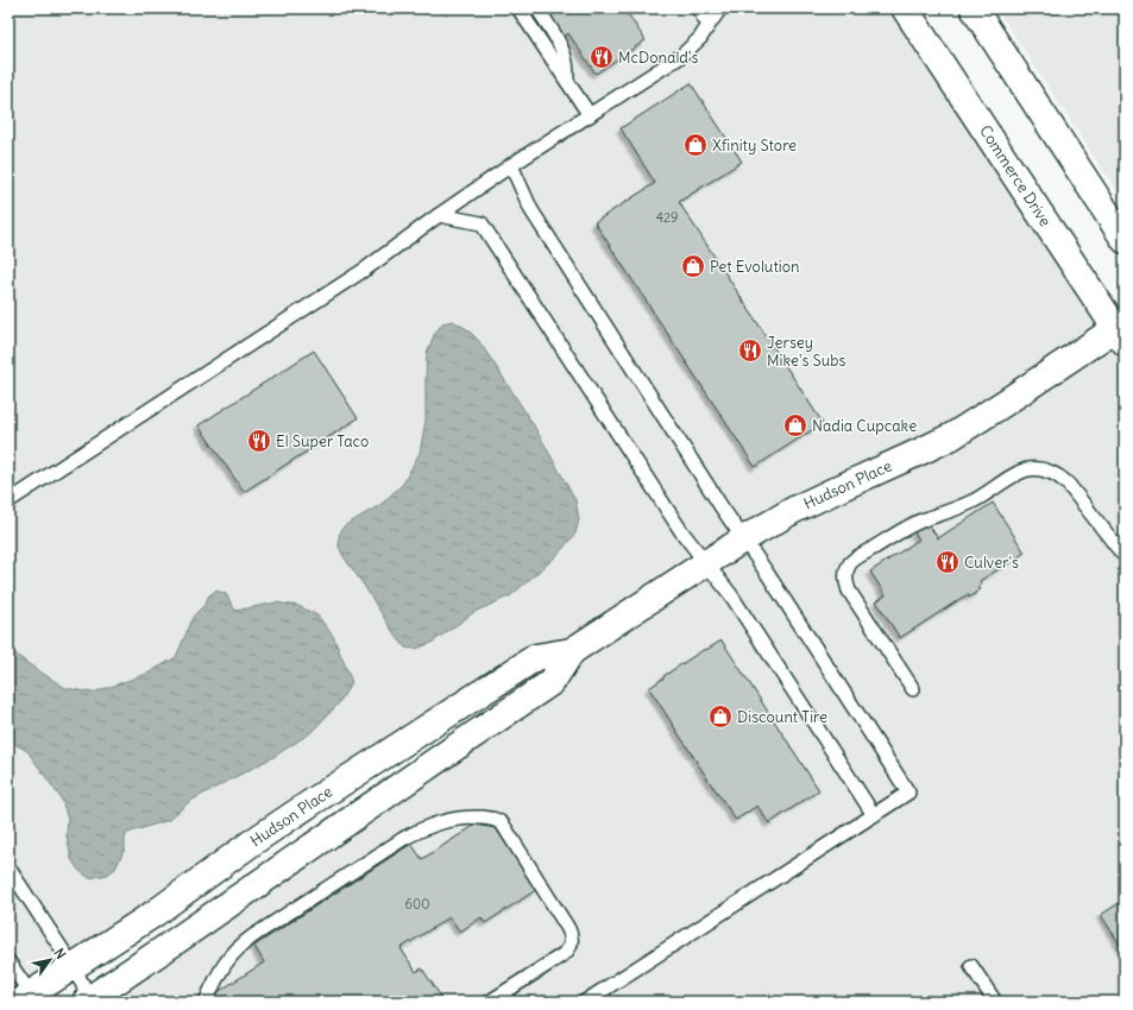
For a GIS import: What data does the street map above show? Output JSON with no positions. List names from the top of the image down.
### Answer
{
  "streets": {
    "street": ["Commerce Drive", "Hudson Place"]
  },
  "crossings": [
    ["Commerce Drive", "Hudson Place"]
  ],
  "places": {
    "restaurant": [
      "McDonald's",
      "Jersey Mike's Subs",
      "El Super Taco",
      "Culver's"
    ],
    "shop": [
      "Xfinity Store",
      "Pet Evolution",
      "Nadia Cupcake",
      "Discount Tire"
    ]
  },
  "house_numbers": ["429", "600"],
  "north": "top right"
}
